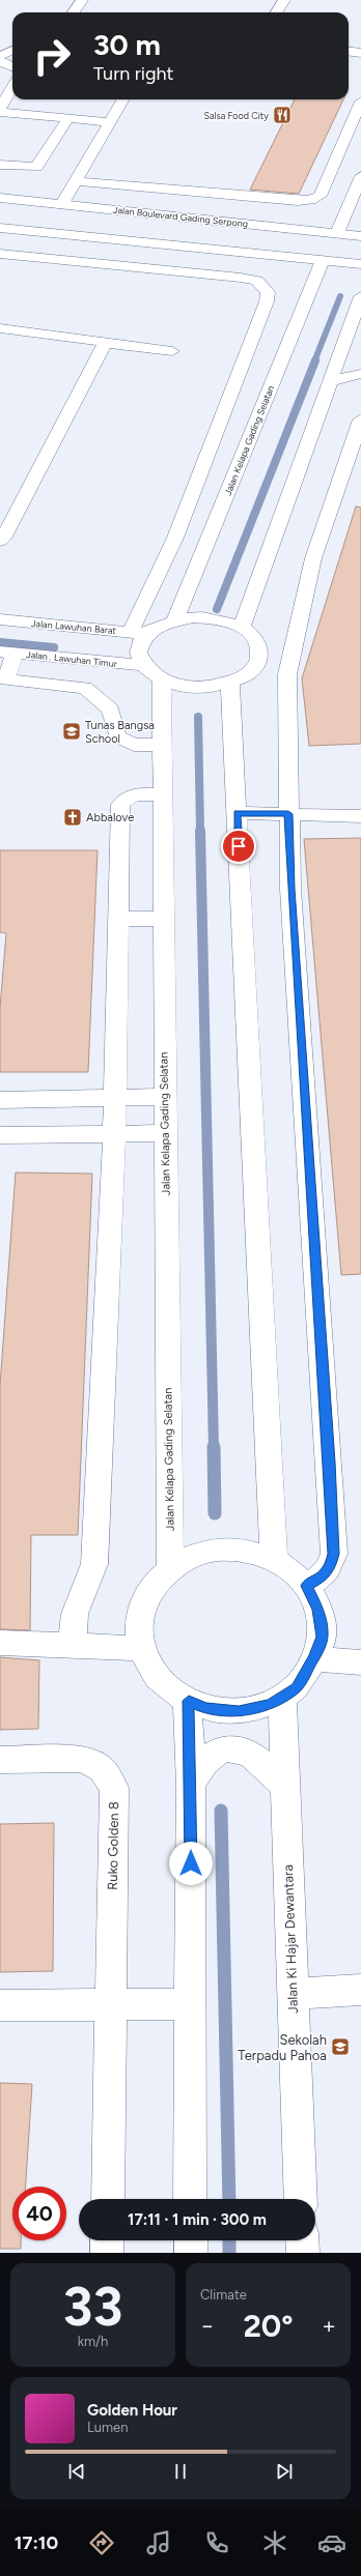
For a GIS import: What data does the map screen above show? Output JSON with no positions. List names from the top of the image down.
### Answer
{
  "streets": {
    "street": [
      "Jalan Boulevard Gading Serpong",
      "Jalan Kelapa Gading Selatan",
      "Jalan Lawuhan Barat",
      "Jalan . Lawuhan Timur",
      "Ruko Golden 8",
      "Jalan Ki Hajar Dewantara"
    ]
  },
  "places": {
    "restaurant": ["Salsa Food City"],
    "school or university": ["Tunas Bangsa School", "Sekolah Terpadu Pahoa"],
    "church": ["Abbalove"]
  },
  "page": {
    "turn": ["30 m", "Turn right"],
    "limit": "40",
    "trip": "17:11 · 1 min · 300 m",
    "tile": [
      ["33", "km/h"],
      "Climate"
    ],
    "heat": ["−", "20°", "+"],
    "song": ["Golden Hour", "Lumen"],
    "tabs": "17:10"
  }
}
